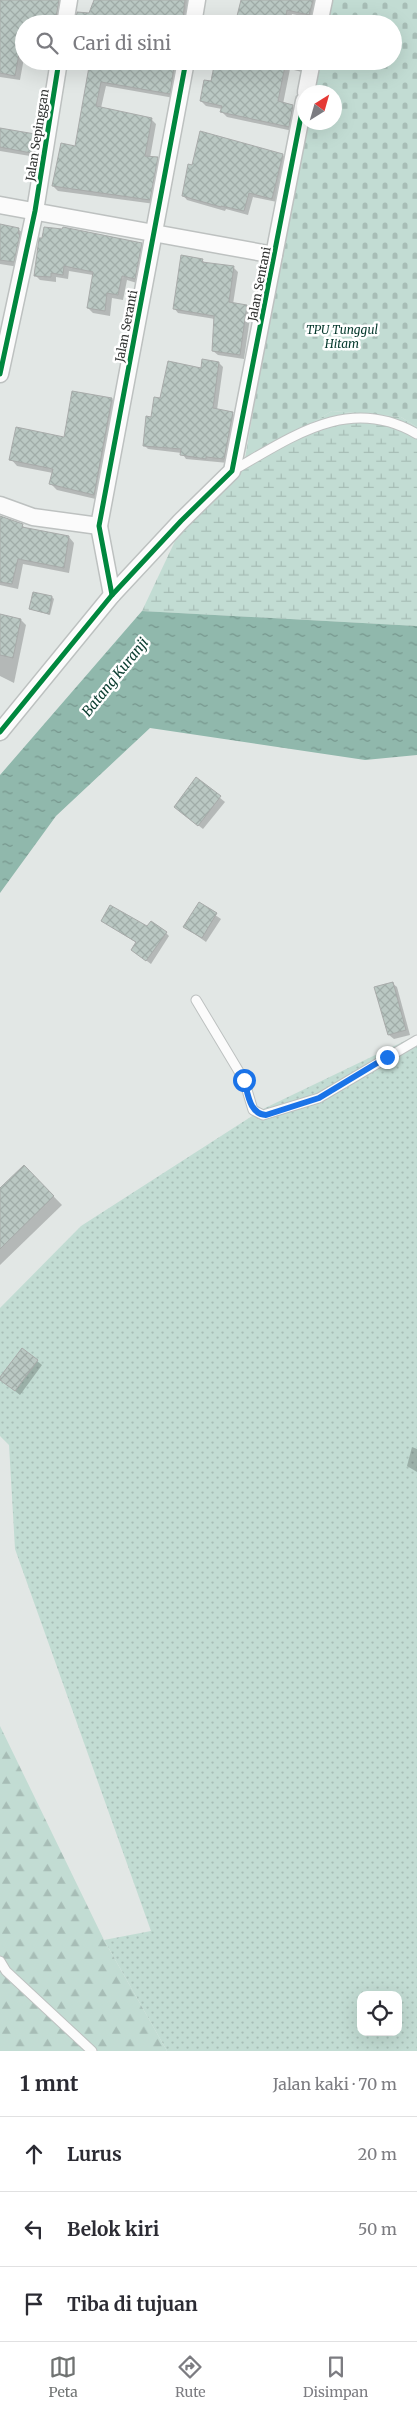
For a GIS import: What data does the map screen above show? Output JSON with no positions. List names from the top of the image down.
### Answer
{
  "streets": {
    "street": ["Jalan Sepinggan", "Jalan Sentani", "Jalan Seranti"]
  },
  "water": ["Batang Kuranji"],
  "parks": ["TPU Tunggul Hitam"],
  "north": "top right",
  "page": {
    "search": "Cari di sini",
    "heading": ["1 mnt", "Jalan kaki · 70 m"],
    "list": [
      ["Lurus", "20 m"],
      ["Belok kiri", "50 m"],
      "Tiba di tujuan"
    ],
    "nav": ["Peta", "Rute", "Disimpan"]
  }
}
